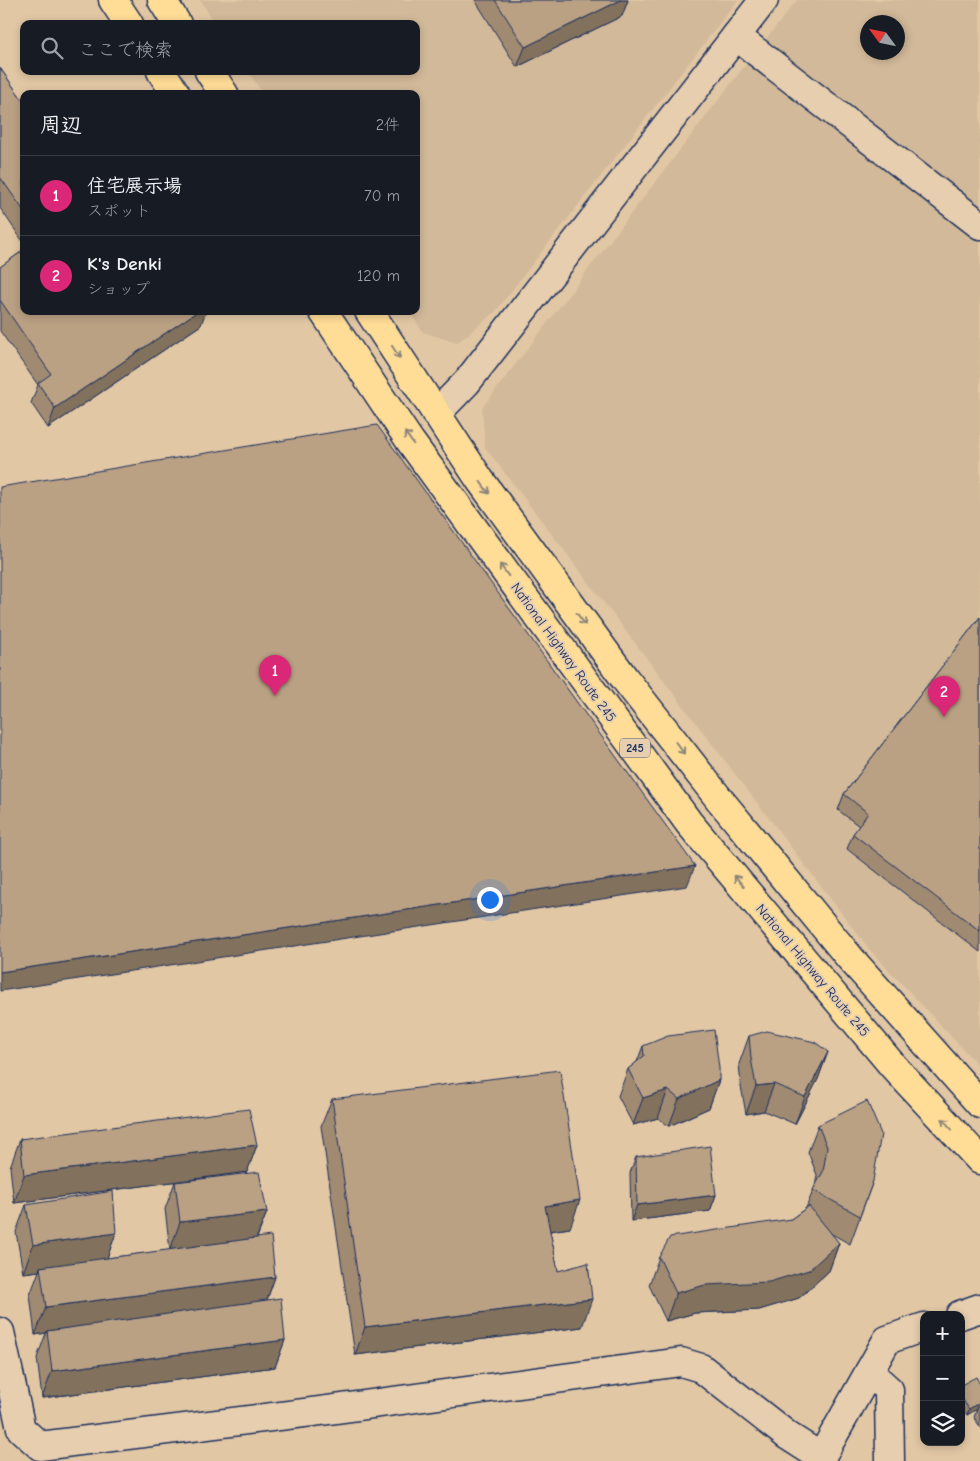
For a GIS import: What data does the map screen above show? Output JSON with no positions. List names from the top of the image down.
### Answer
{
  "streets": {
    "highway": ["National Highway Route 245", "245"]
  },
  "north": "top left",
  "page": {
    "search": "ここで検索",
    "heading": ["周辺", "2件"],
    "list": [
      {
        "mark": "1",
        "name": "住宅展示場",
        "note": "スポット",
        "value": "70 m"
      },
      {
        "mark": "2",
        "name": "K's Denki",
        "note": "ショップ",
        "value": "120 m"
      }
    ],
    "pins": ["1", "2"],
    "map_buttons": ["+", "−"]
  }
}
